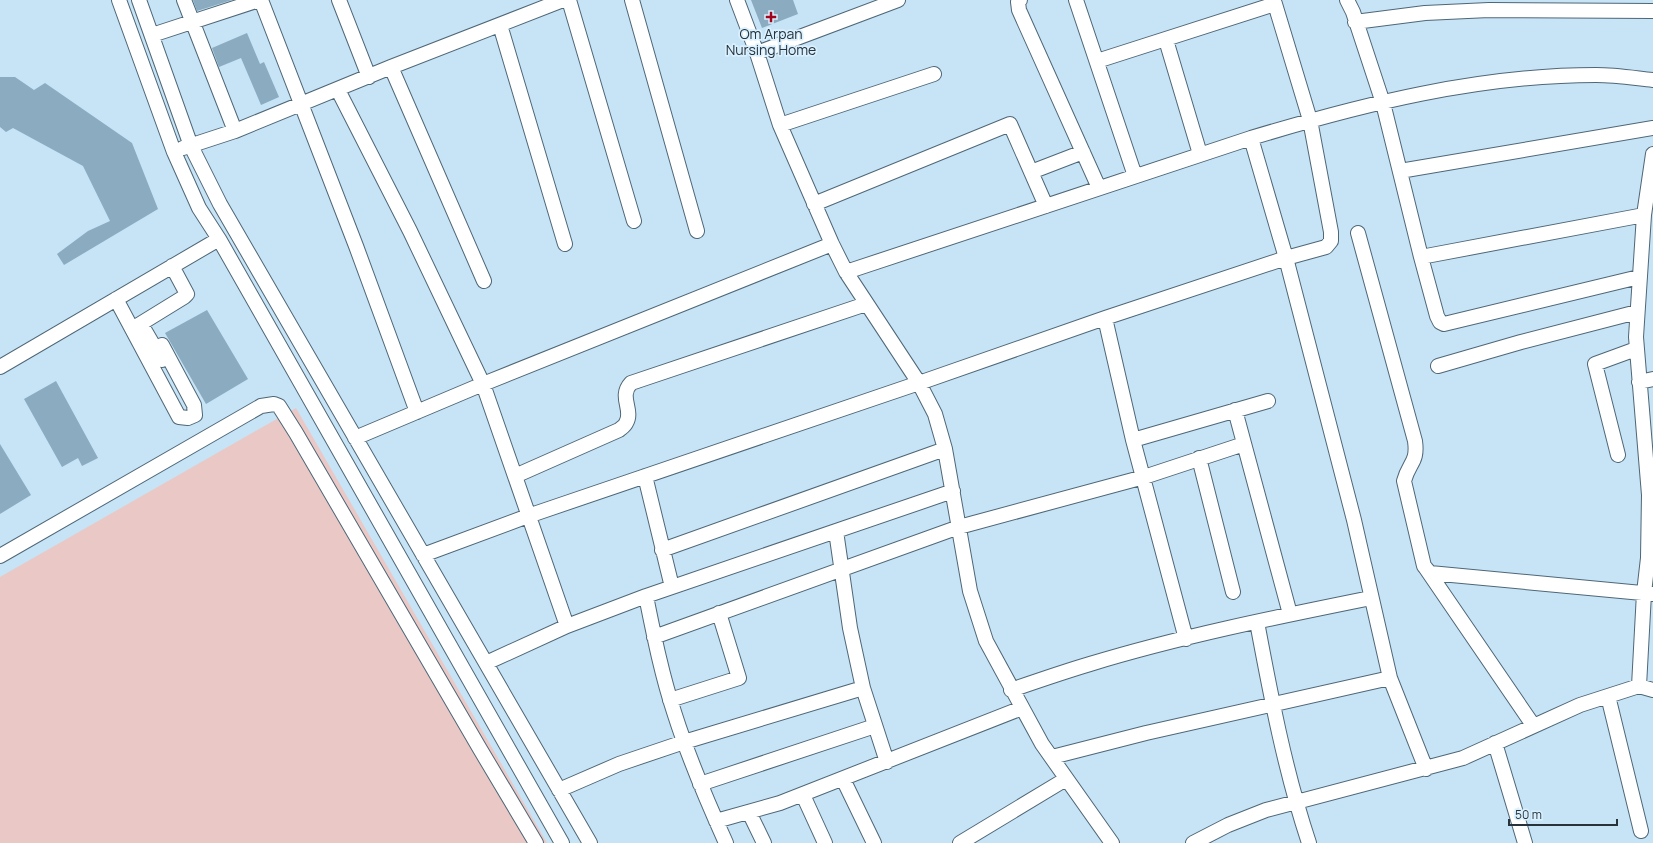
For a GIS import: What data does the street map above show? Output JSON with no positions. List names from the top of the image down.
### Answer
{
  "places": {
    "health": ["Om Arpan Nursing Home"]
  },
  "scale_bar": "50 m"
}
